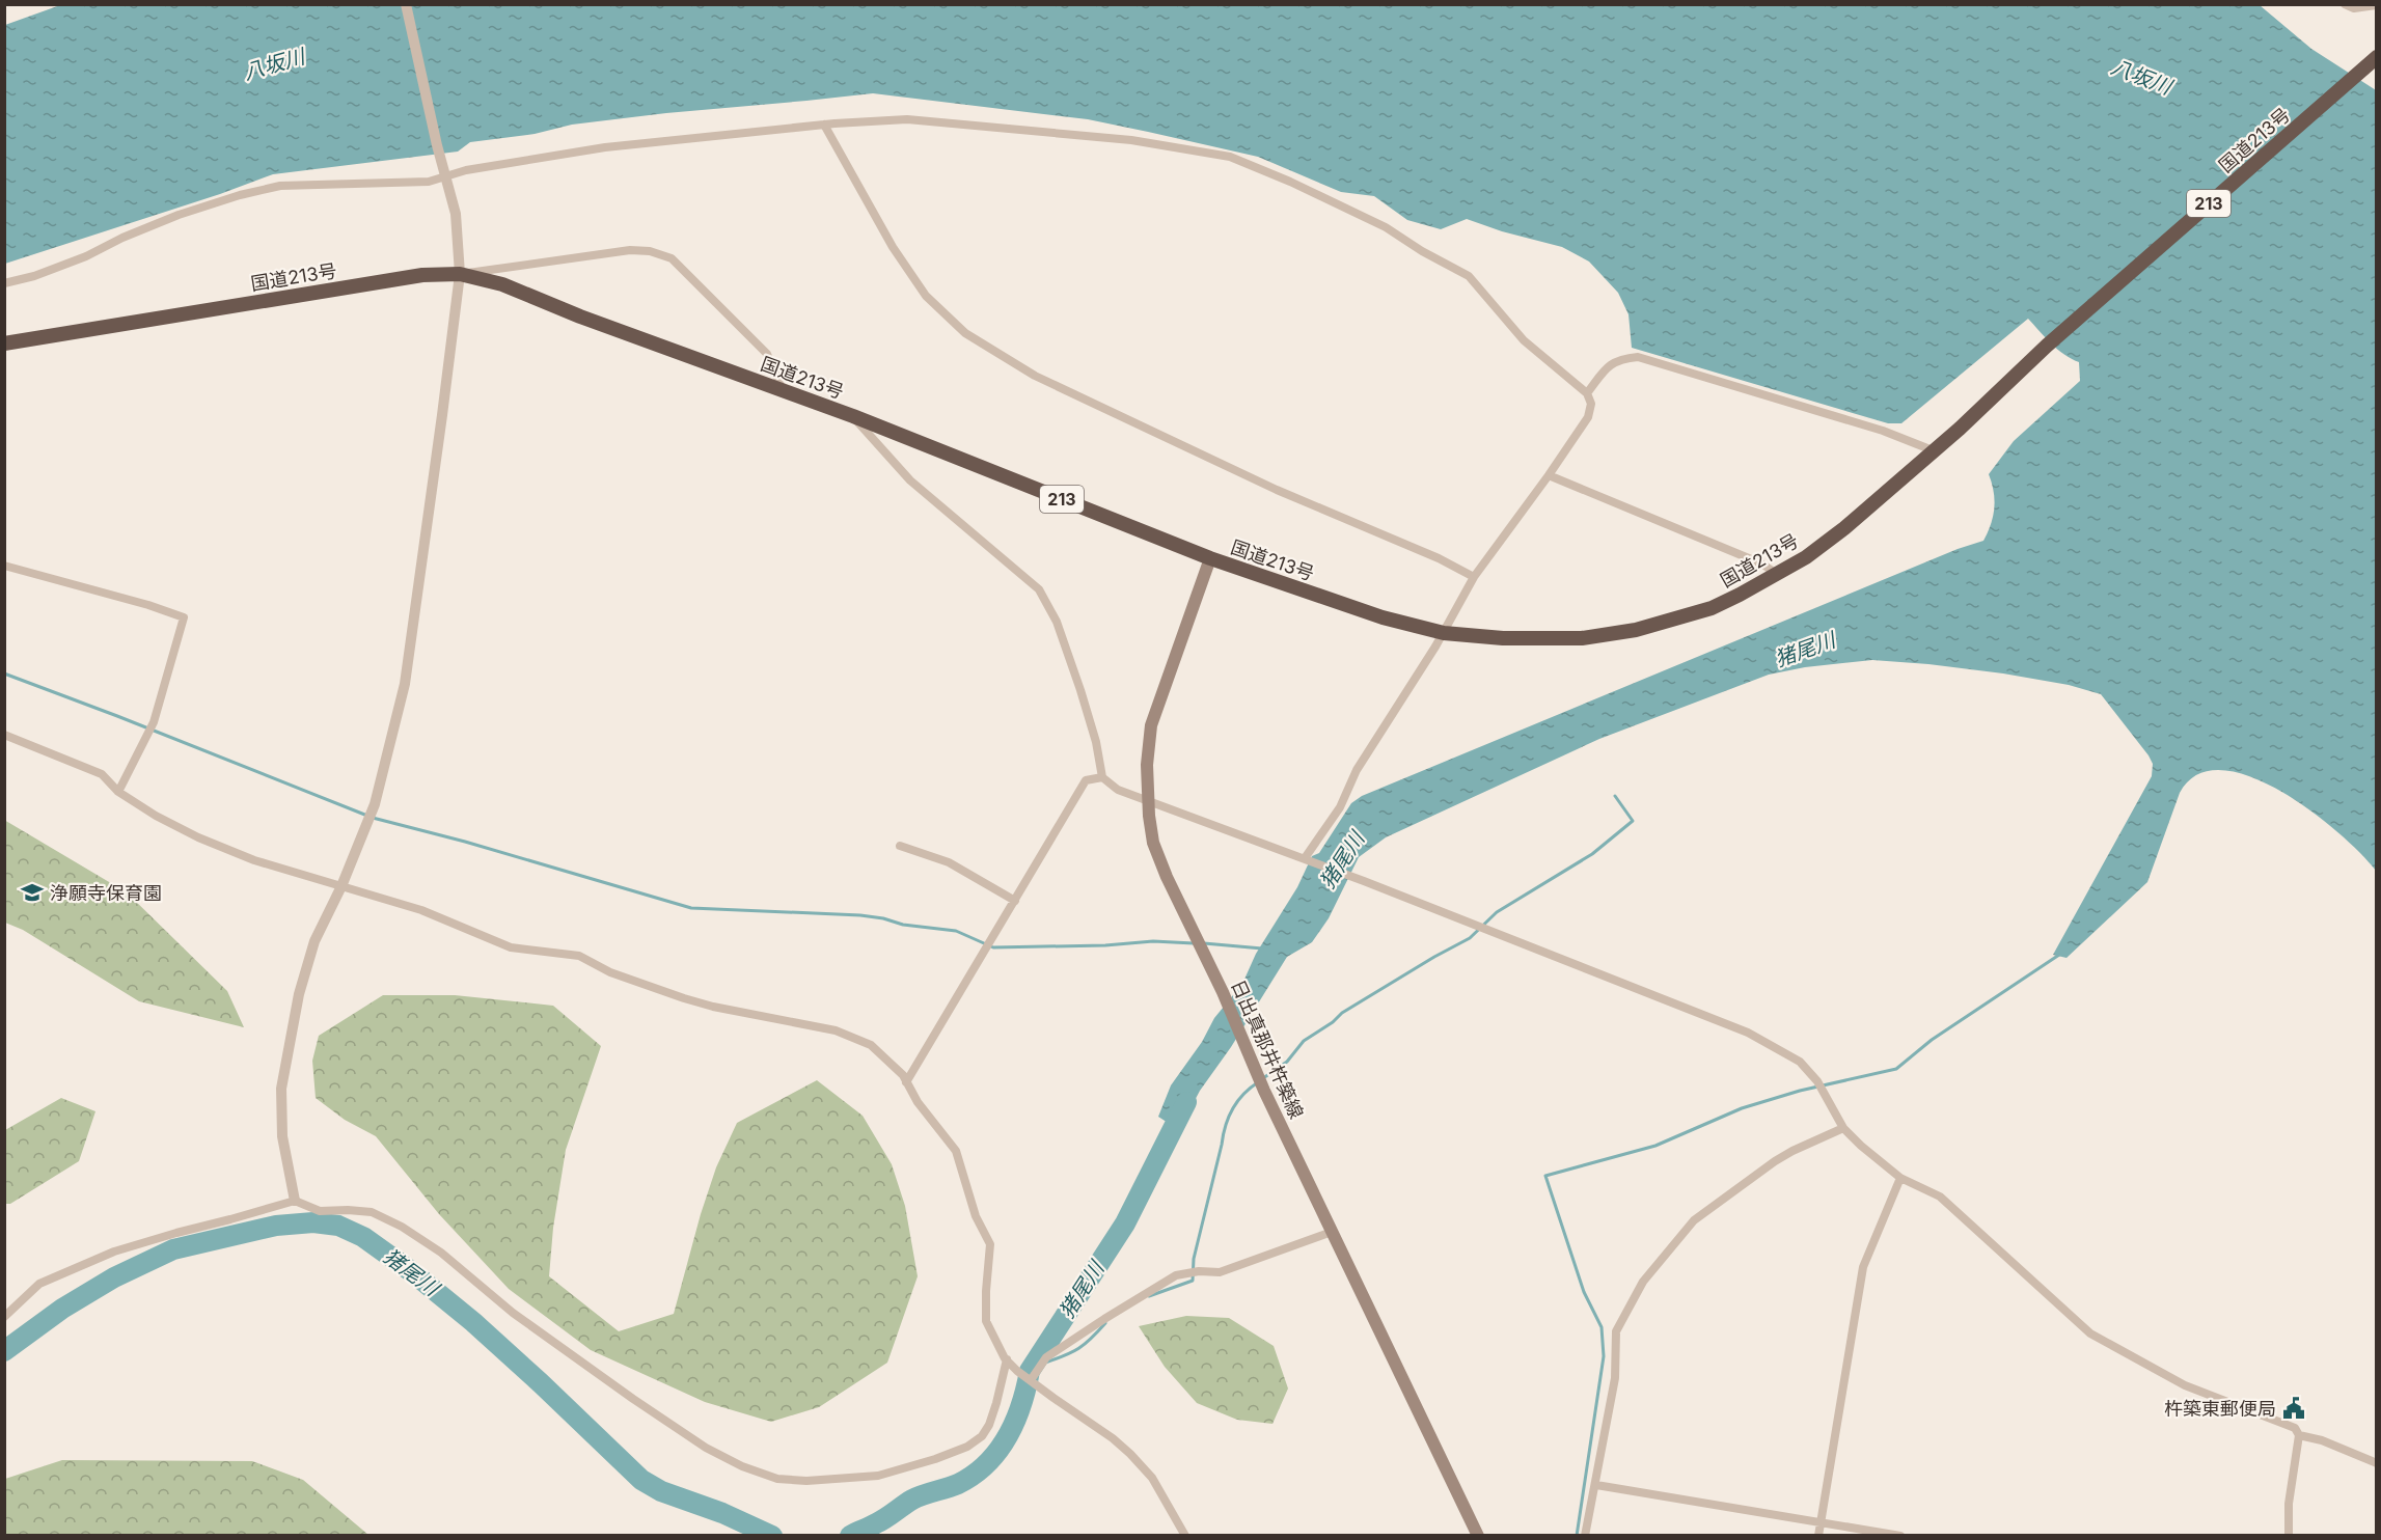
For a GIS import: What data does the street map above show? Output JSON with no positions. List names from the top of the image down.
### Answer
{
  "streets": {
    "highway": ["国道213号", "213"],
    "main road": ["日出真那井杵築線"]
  },
  "crossings": [
    ["国道213号", "日出真那井杵築線"]
  ],
  "water": ["八坂川", "猪尾川"],
  "places": {
    "school or university": ["浄願寺保育園"],
    "public building": ["杵築東郵便局"]
  }
}
